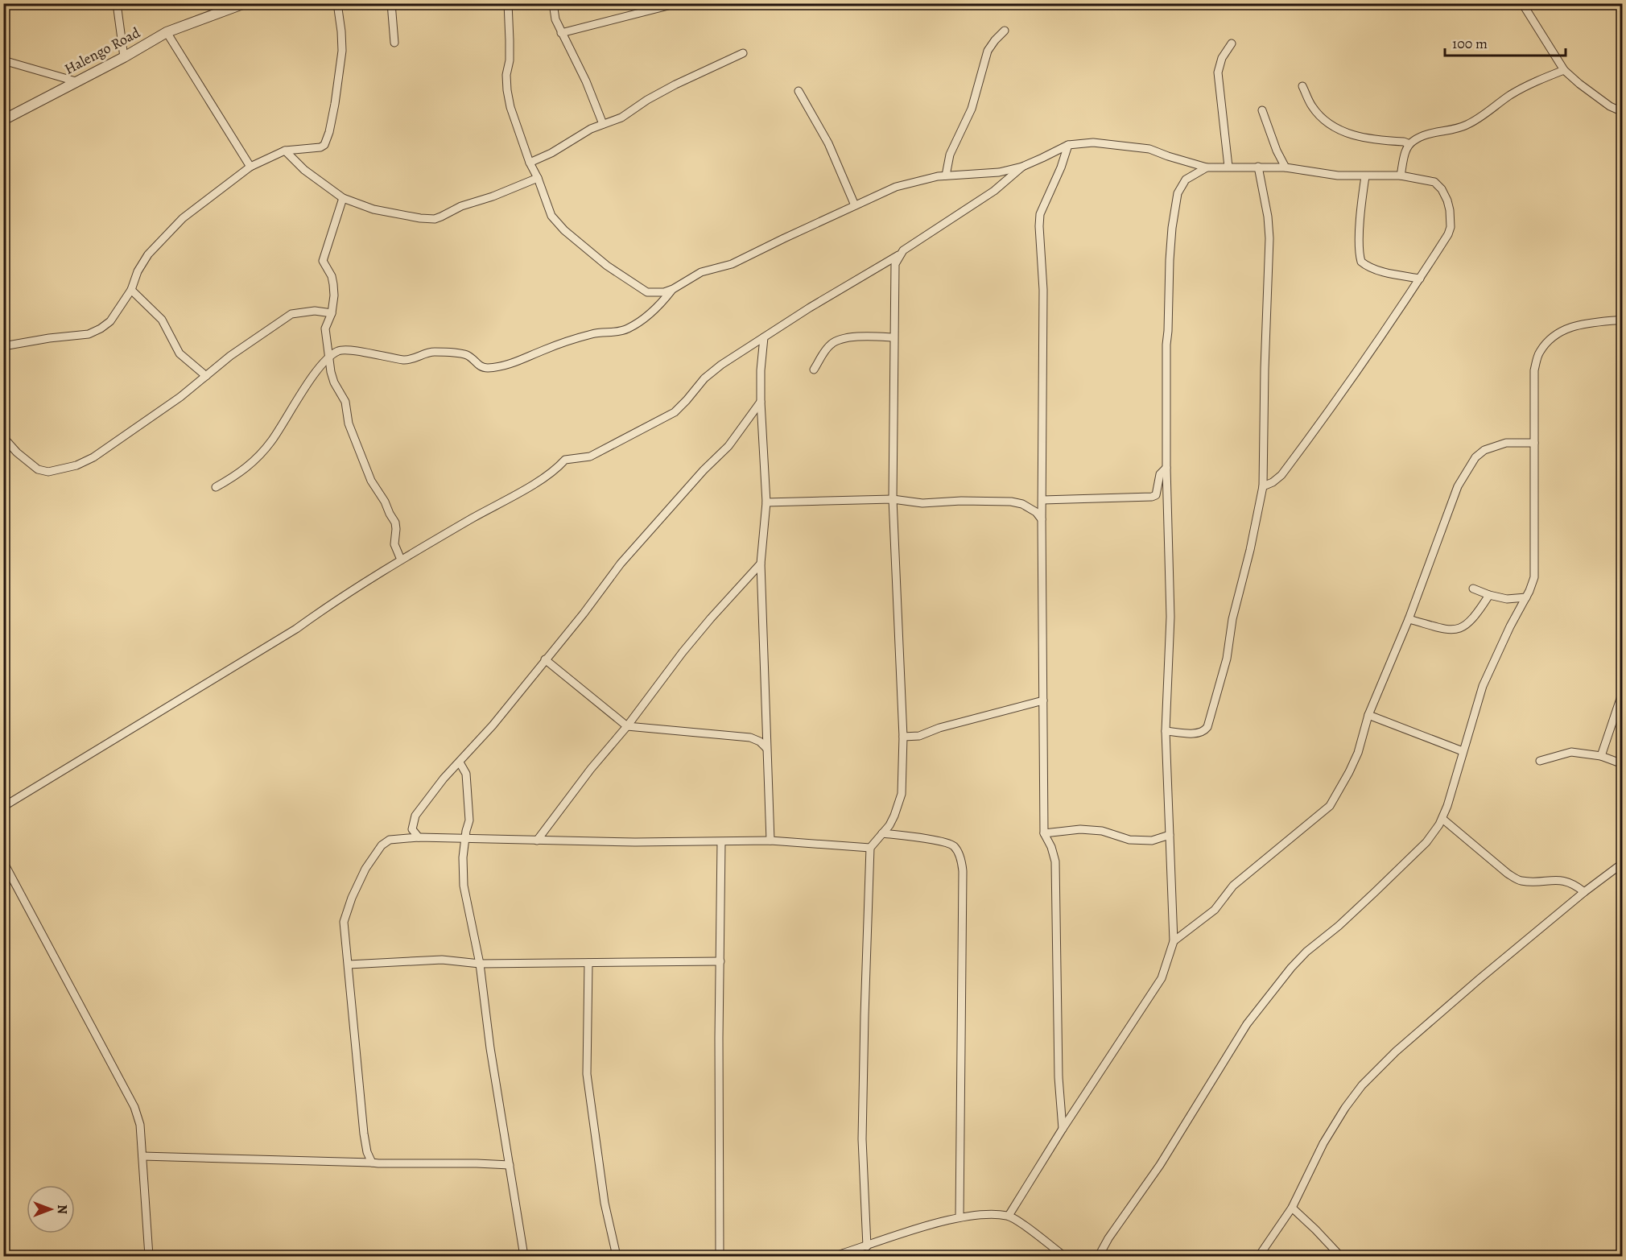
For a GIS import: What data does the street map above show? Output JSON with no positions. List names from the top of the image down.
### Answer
{
  "streets": {
    "street": ["Halengo Road"]
  },
  "scale_bar": "100 m",
  "north": "right"
}
